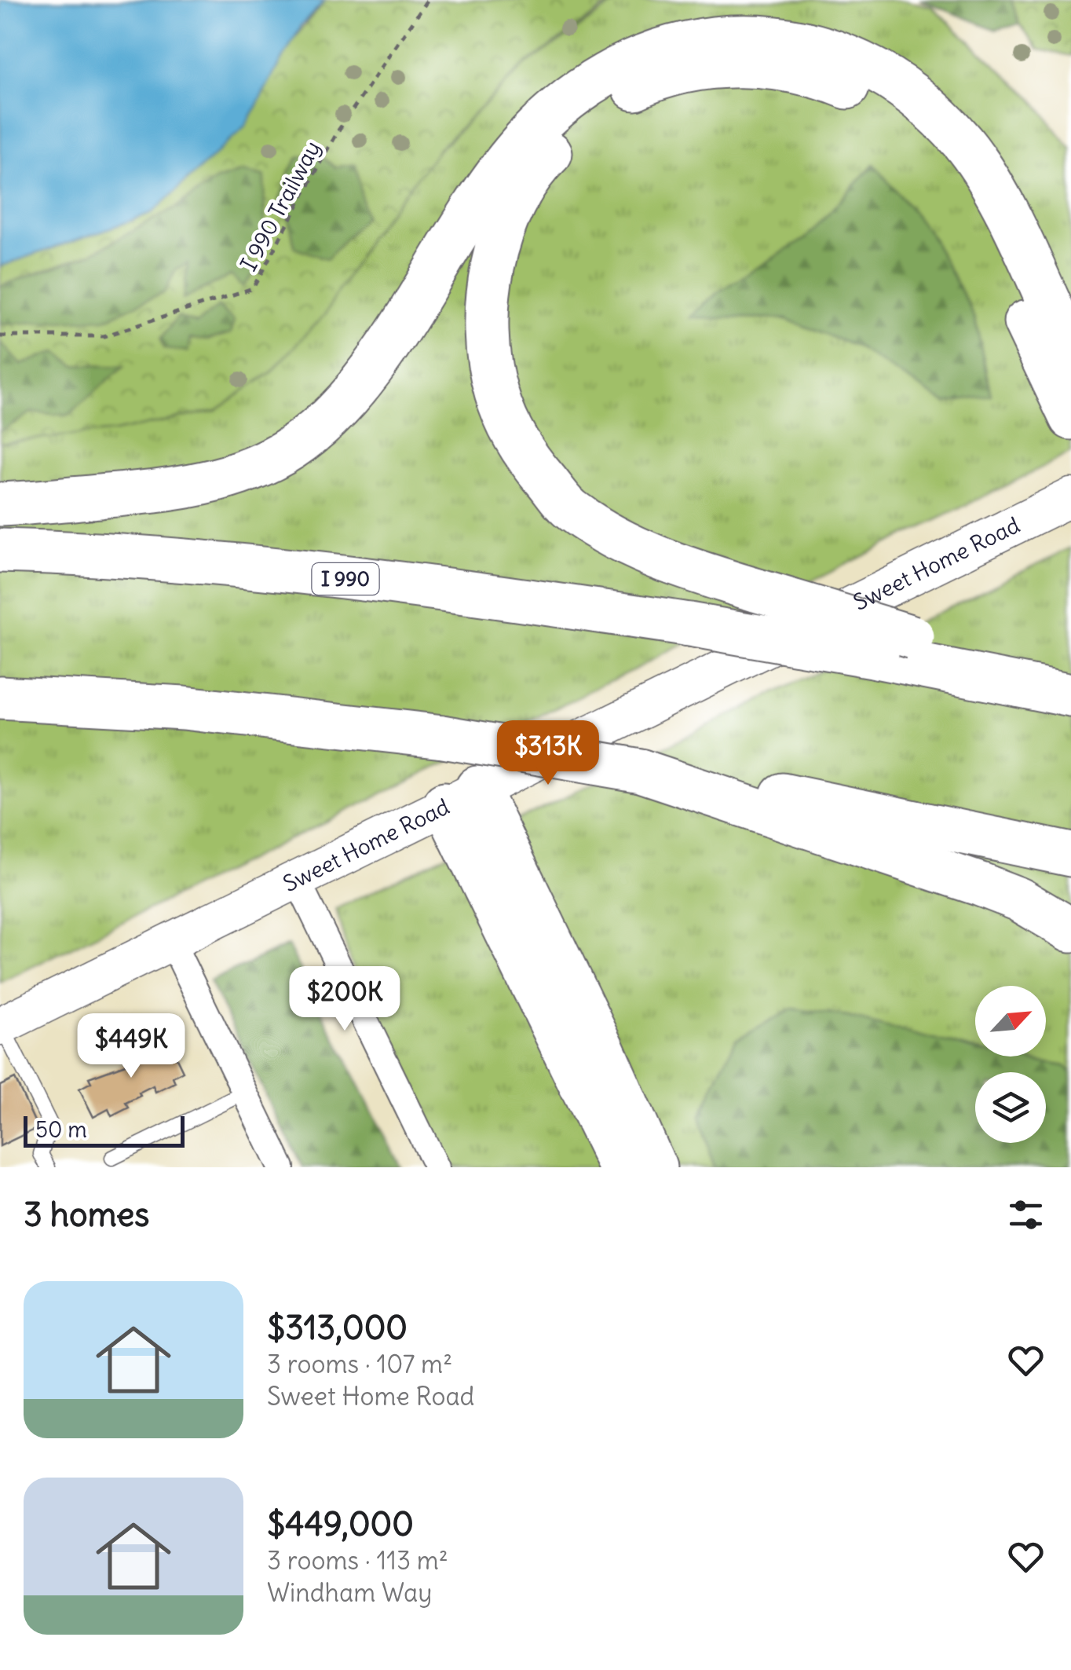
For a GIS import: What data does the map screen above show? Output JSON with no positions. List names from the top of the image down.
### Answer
{
  "streets": {
    "highway": ["I 990"],
    "main road": ["Sweet Home Road"],
    "path": ["I 990 Trailway"]
  },
  "scale_bar": "50 m",
  "north": "top right",
  "page": {
    "price": ["$313K", "$200K", "$449K"],
    "scale": "50 m",
    "heading": "3 homes",
    "list": [
      {
        "name": "$313,000",
        "note": "3 rooms · 107 m² · Sweet Home Road"
      },
      {
        "name": "$449,000",
        "note": "3 rooms · 113 m² · Windham Way"
      }
    ]
  }
}
